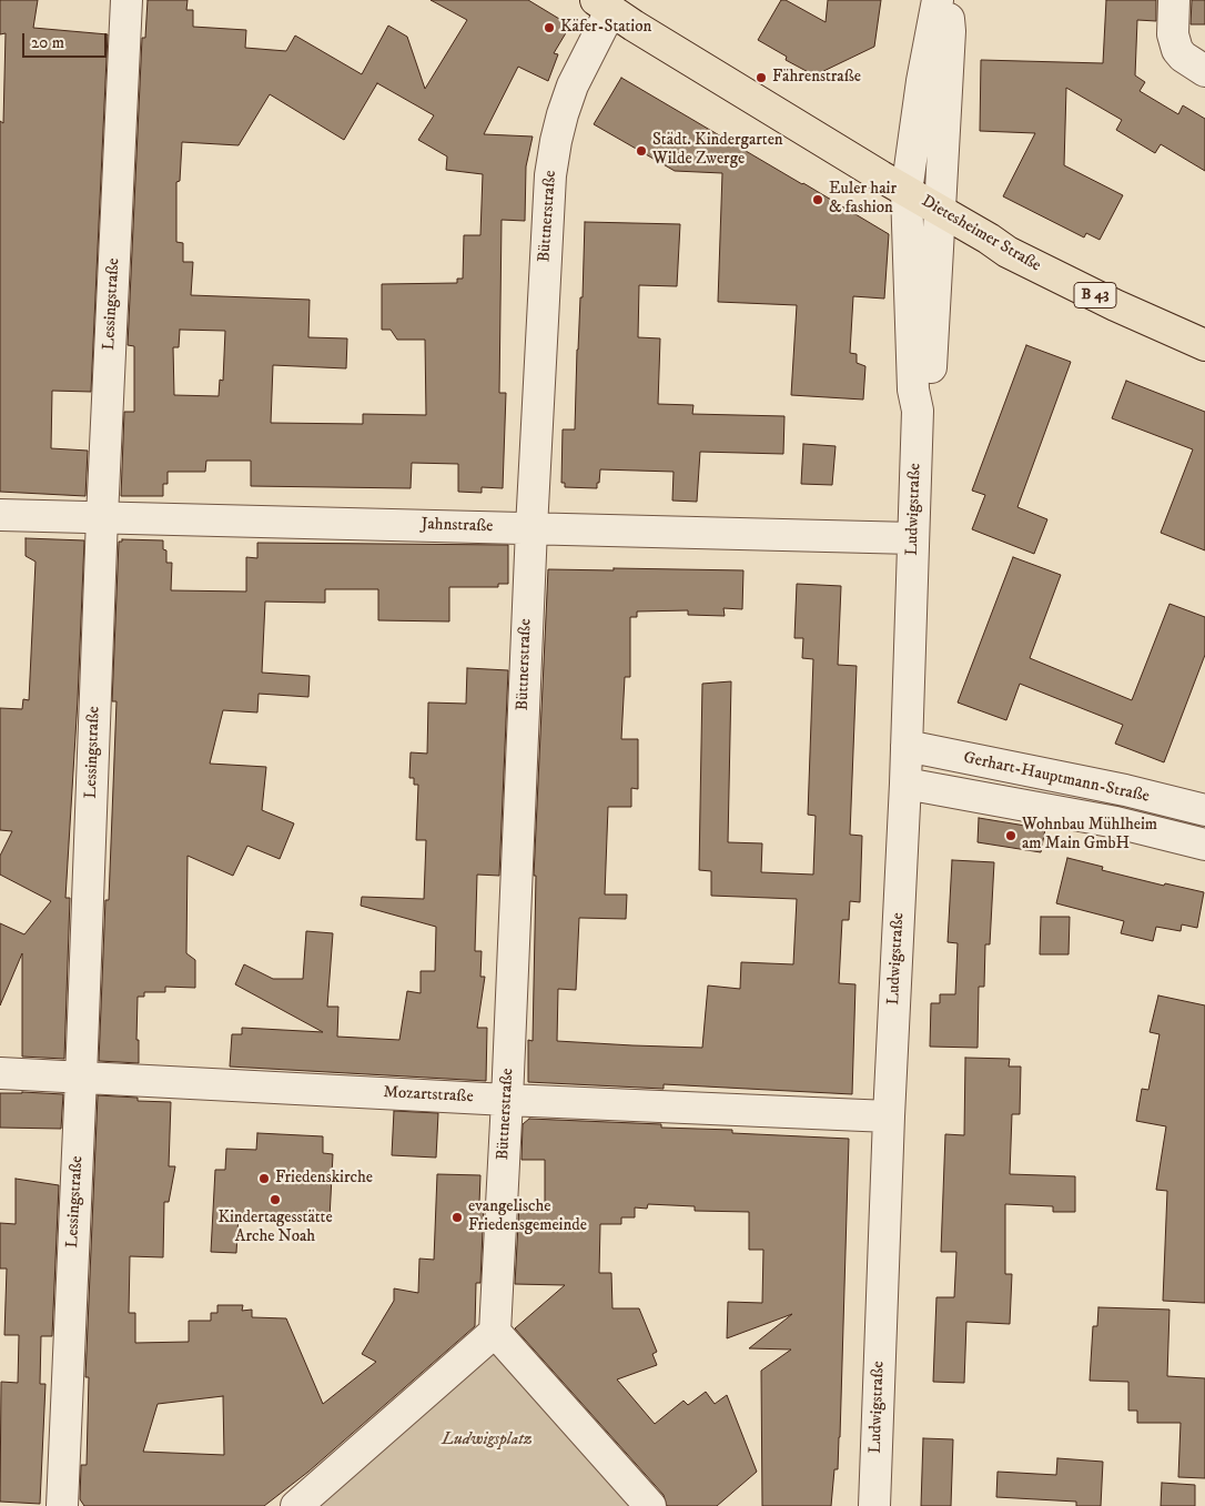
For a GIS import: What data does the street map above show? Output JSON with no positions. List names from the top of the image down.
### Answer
{
  "streets": {
    "main road": ["Dietesheimer Straße", "B 43"],
    "street": [
      "Büttnerstraße",
      "Lessingstraße",
      "Ludwigstraße",
      "Jahnstraße",
      "Gerhart-Hauptmann-Straße",
      "Mozartstraße"
    ]
  },
  "crossings": [
    ["Büttnerstraße", "Dietesheimer Straße"],
    ["Büttnerstraße", "Jahnstraße"],
    ["Büttnerstraße", "Mozartstraße"],
    ["Dietesheimer Straße", "Ludwigstraße"],
    ["Lessingstraße", "Jahnstraße"],
    ["Lessingstraße", "Mozartstraße"],
    ["Ludwigstraße", "Jahnstraße"],
    ["Ludwigstraße", "Gerhart-Hauptmann-Straße"],
    ["Ludwigstraße", "Mozartstraße"]
  ],
  "parks": ["Ludwigsplatz"],
  "places": [
    "Käfer-Station",
    "Fährenstraße",
    "Städt. Kindergarten Wilde Zwerge",
    "Euler hair & fashion",
    "Wohnbau Mühlheim am Main GmbH",
    "Friedenskirche",
    "Kindertagesstätte Arche Noah",
    "evangelische Friedensgemeinde"
  ],
  "scale_bar": "20 m"
}
